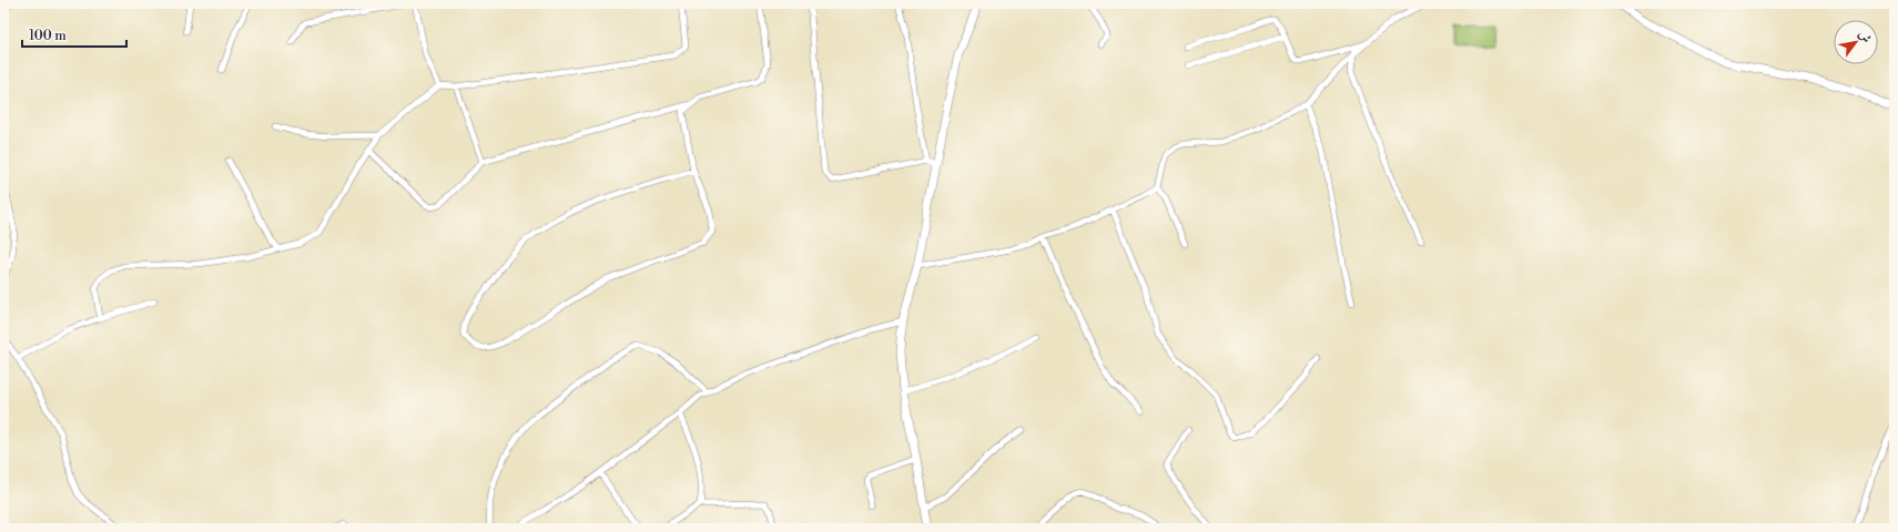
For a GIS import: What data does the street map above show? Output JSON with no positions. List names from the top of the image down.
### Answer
{
  "scale_bar": "100 m",
  "north": "top right"
}
